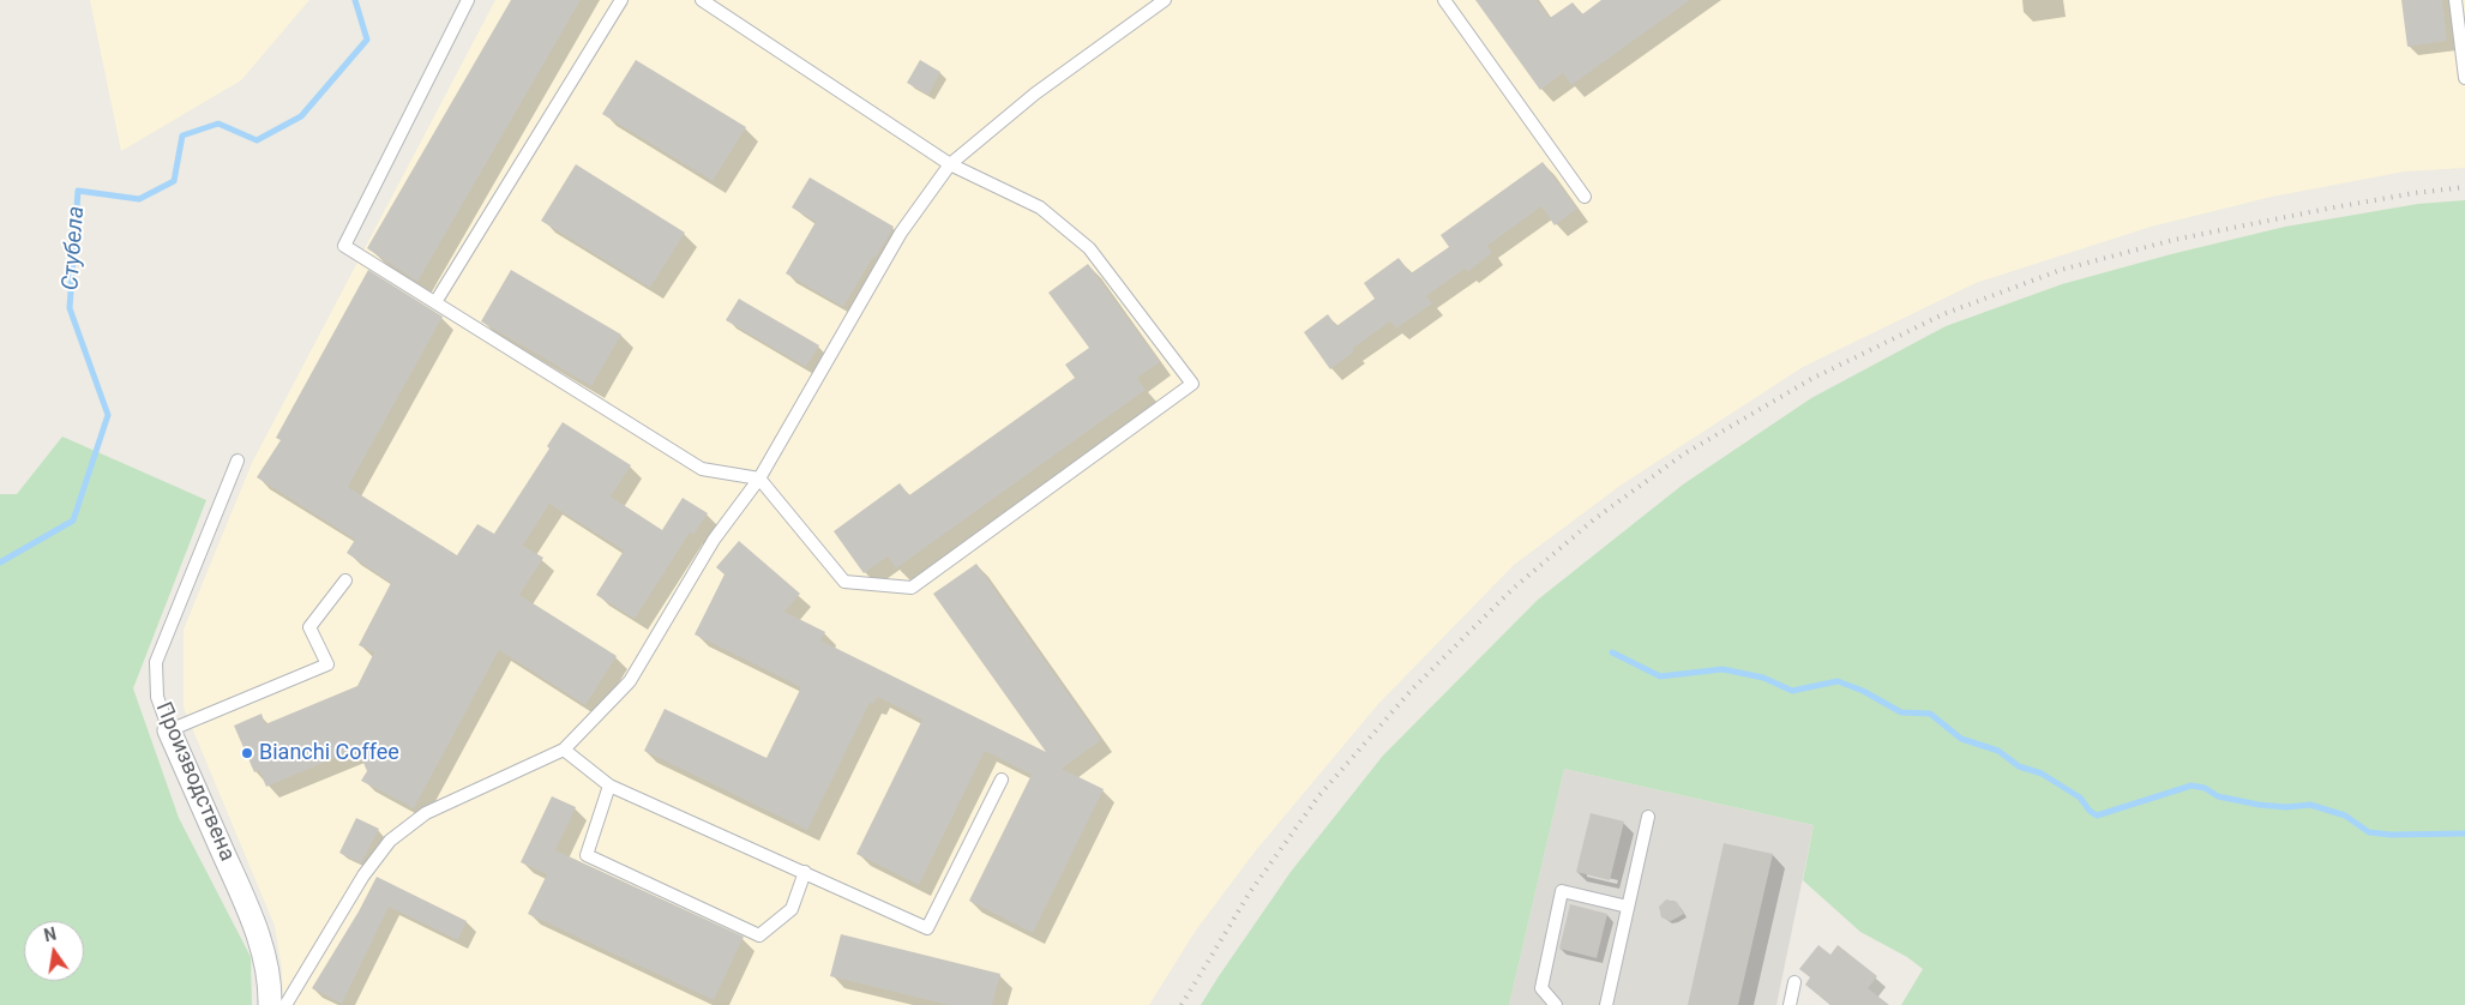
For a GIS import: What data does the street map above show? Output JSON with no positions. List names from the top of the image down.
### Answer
{
  "streets": {
    "street": ["Производствена"]
  },
  "water": ["Стубела"],
  "places": ["Bianchi Coffee"],
  "north": "top"
}
